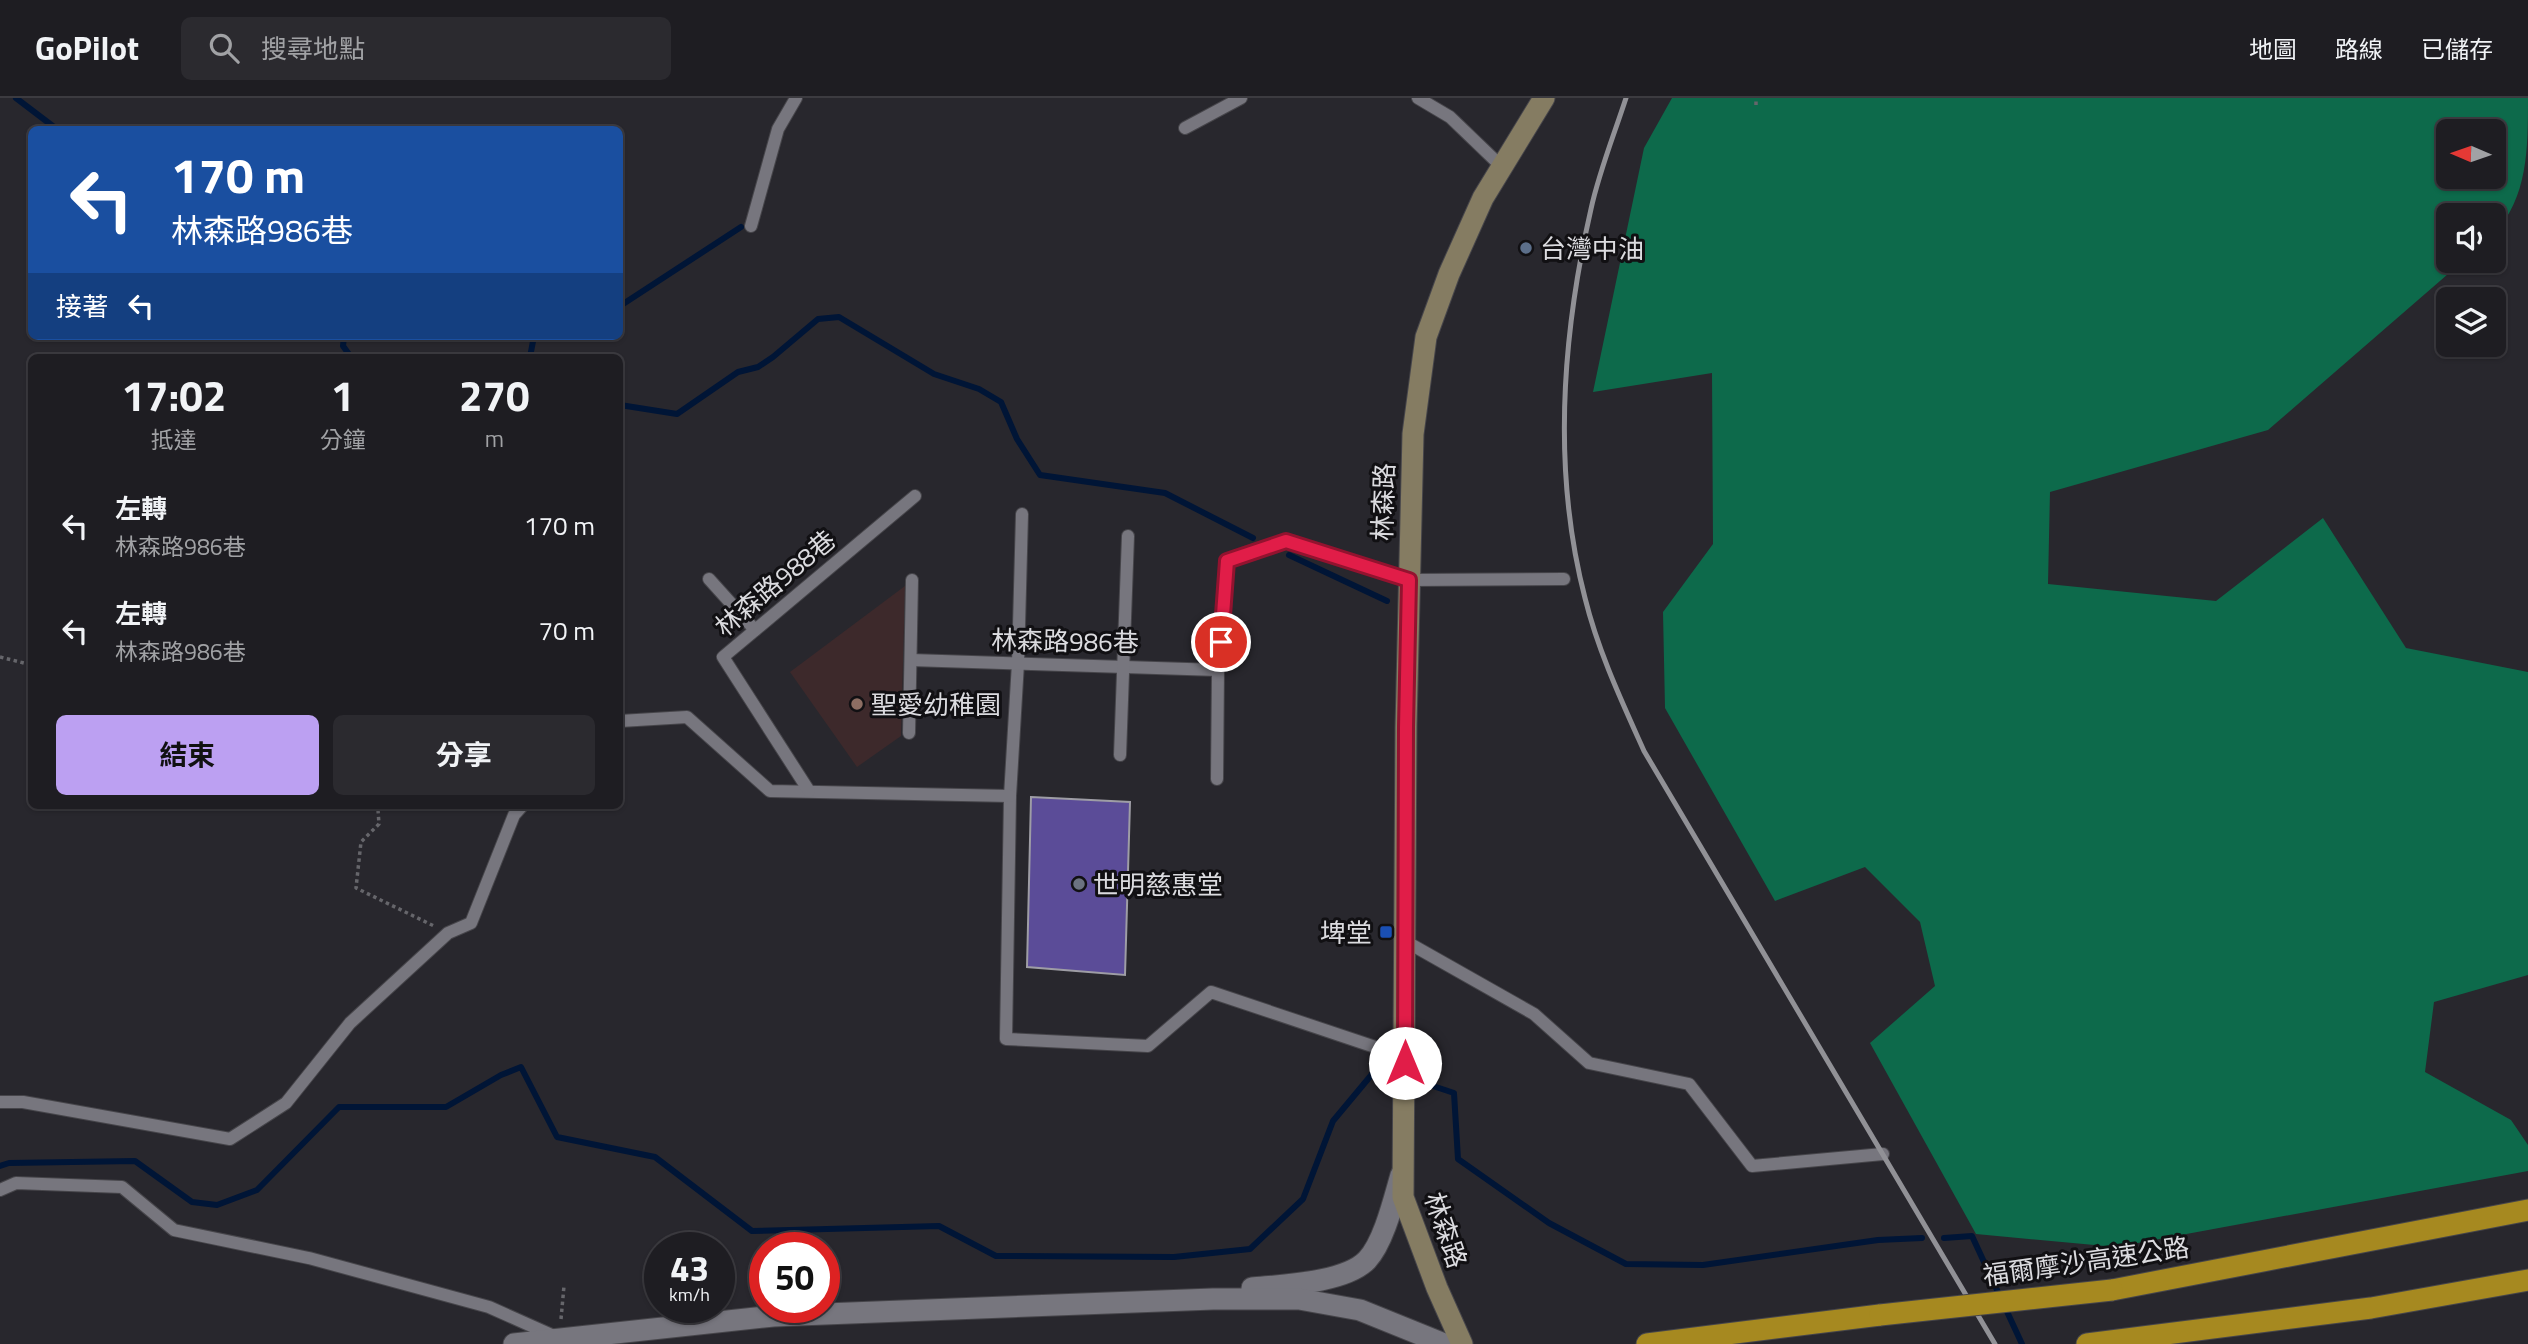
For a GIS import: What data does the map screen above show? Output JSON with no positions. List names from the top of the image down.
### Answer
{
  "streets": {
    "highway": ["福爾摩沙高速公路"],
    "main road": ["林森路"],
    "lane": ["林森路988巷", "林森路986巷"]
  },
  "places": {
    "other": ["台灣中油", "聖愛幼稚園", "世明慈惠堂"],
    "transit": ["埤堂"]
  },
  "north": "left",
  "page": {
    "header": "GoPilot",
    "search": "搜尋地點",
    "nav": ["地圖", "路線", "已儲存"],
    "turn": ["170 m", "林森路986巷"],
    "then": "接著",
    "eta": [
      "17:02",
      "抵達",
      "1",
      "分鐘",
      "270",
      "m"
    ],
    "list": [
      {
        "name": "左轉",
        "note": "林森路986巷",
        "value": "170 m"
      },
      {
        "name": "左轉",
        "note": "林森路986巷",
        "value": "70 m"
      }
    ],
    "buttons": ["結束", "分享"],
    "speed": "43 km/h",
    "limit": "50"
  }
}
